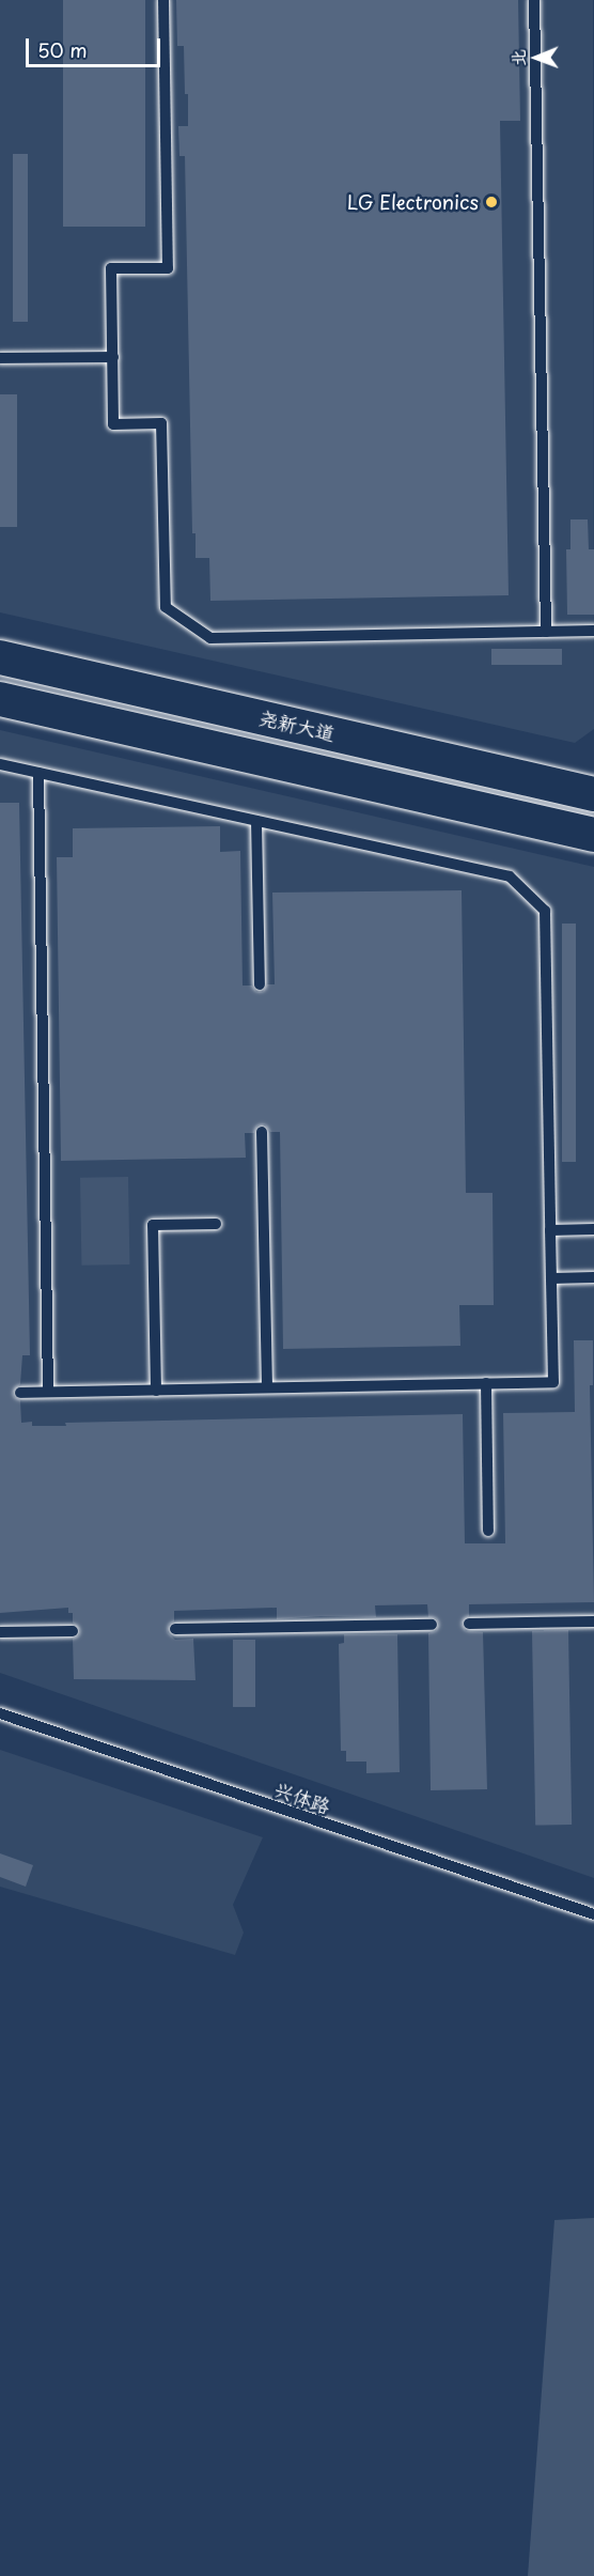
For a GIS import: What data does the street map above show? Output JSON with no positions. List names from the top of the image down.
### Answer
{
  "streets": {
    "main road": ["尧新大道"],
    "lane": ["兴体路"]
  },
  "places": ["LG Electronics"],
  "scale_bar": "50 m",
  "north": "left"
}
